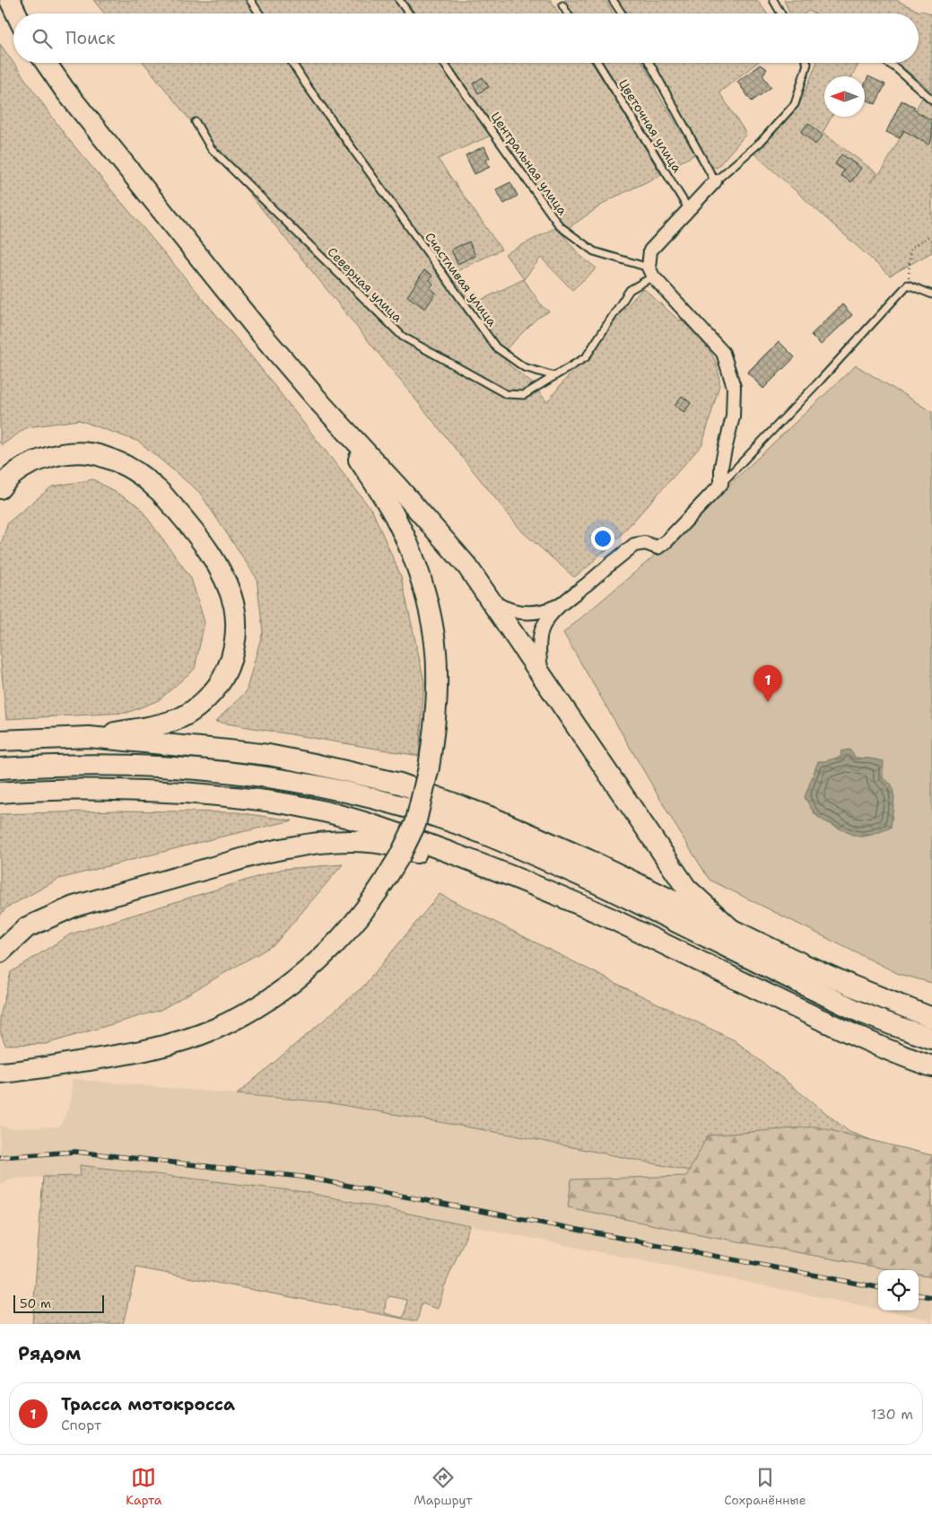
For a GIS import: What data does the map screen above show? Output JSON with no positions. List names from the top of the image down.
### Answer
{
  "streets": {
    "lane": [
      "Цветочная улица",
      "Центральная улица",
      "Счастливая улица",
      "Северная улица"
    ]
  },
  "crossings": [
    ["Счастливая улица", "Северная улица"]
  ],
  "scale_bar": "50 m",
  "north": "left",
  "page": {
    "search": "Поиск",
    "pins": "1",
    "scale": "50 m",
    "heading": "Рядом",
    "list": [
      {
        "mark": "1",
        "name": "Трасса мотокросса",
        "note": "Спорт",
        "value": "130 m"
      }
    ],
    "nav": ["Карта", "Маршрут", "Сохранённые"]
  }
}
